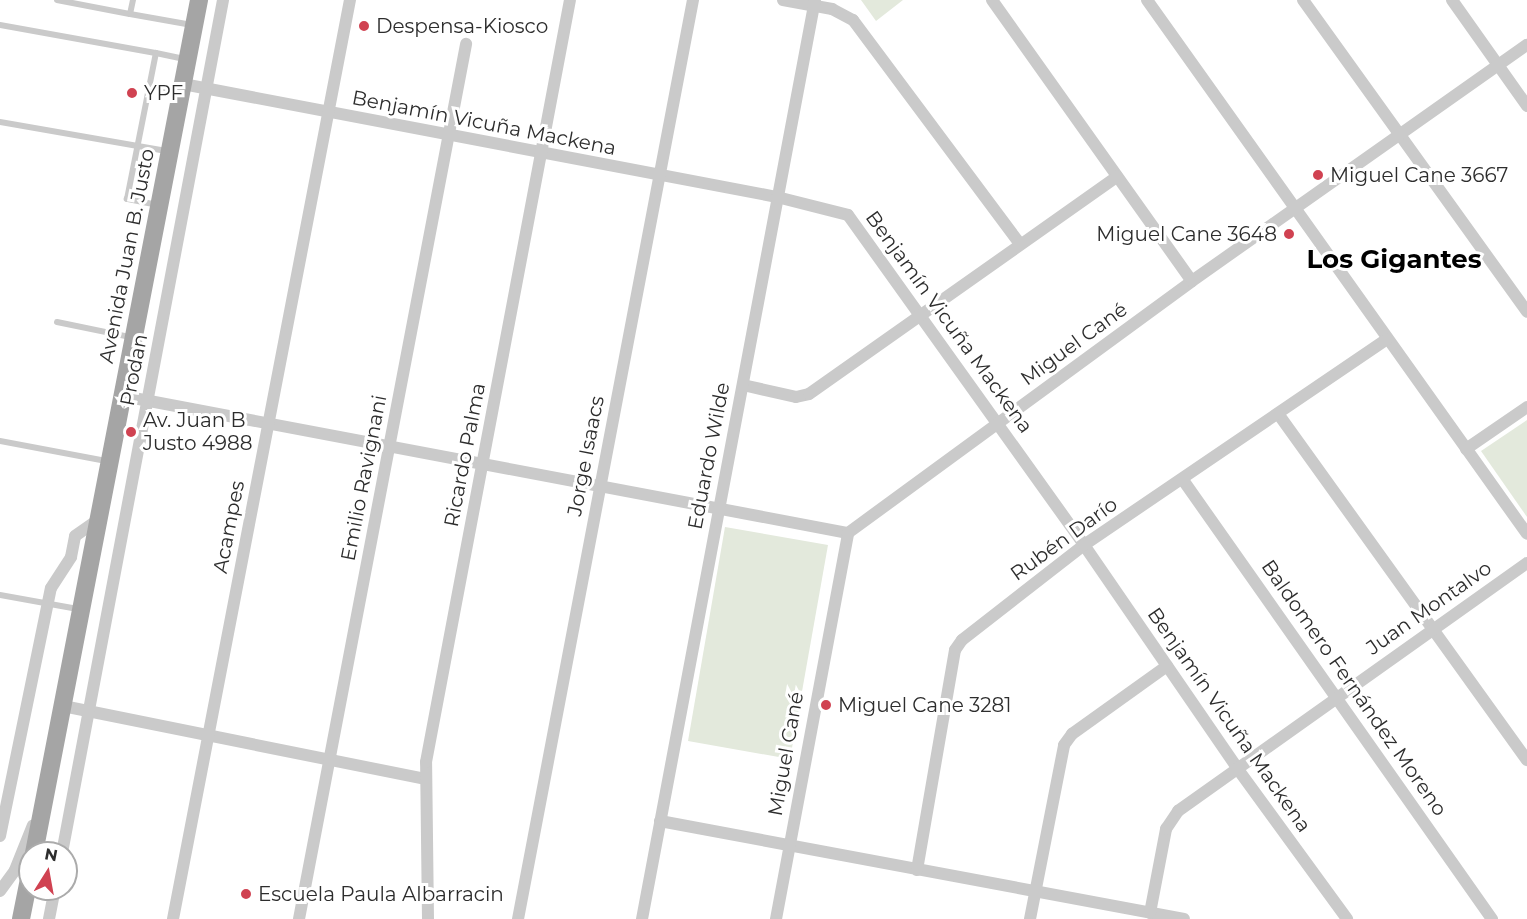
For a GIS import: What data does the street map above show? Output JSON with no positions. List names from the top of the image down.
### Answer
{
  "streets": {
    "main road": ["Avenida Juan B. Justo"],
    "street": [
      "Benjamín Vicuña Mackena",
      "Miguel Cané",
      "Prodan",
      "Ricardo Palma",
      "Jorge Isaacs",
      "Eduardo Wilde",
      "Emilio Ravignani",
      "Acampes",
      "Rubén Darío",
      "Juan Montalvo",
      "Baldomero Fernández Moreno"
    ]
  },
  "crossings": [
    ["Benjamín Vicuña Mackena", "Avenida Juan B. Justo"],
    ["Benjamín Vicuña Mackena", "Miguel Cané"],
    ["Benjamín Vicuña Mackena", "Prodan"],
    ["Benjamín Vicuña Mackena", "Ricardo Palma"],
    ["Benjamín Vicuña Mackena", "Jorge Isaacs"],
    ["Benjamín Vicuña Mackena", "Eduardo Wilde"],
    ["Benjamín Vicuña Mackena", "Emilio Ravignani"],
    ["Benjamín Vicuña Mackena", "Acampes"],
    ["Benjamín Vicuña Mackena", "Rubén Darío"],
    ["Benjamín Vicuña Mackena", "Juan Montalvo"],
    ["Rubén Darío", "Baldomero Fernández Moreno"],
    ["Juan Montalvo", "Baldomero Fernández Moreno"]
  ],
  "districts": ["Los Gigantes"],
  "places": [
    "Despensa-Kiosco",
    "YPF",
    "Miguel Cane 3667",
    "Miguel Cane 3648",
    "Av. Juan B Justo 4988",
    "Miguel Cane 3281",
    "Escuela Paula Albarracin"
  ],
  "north": "top"
}
